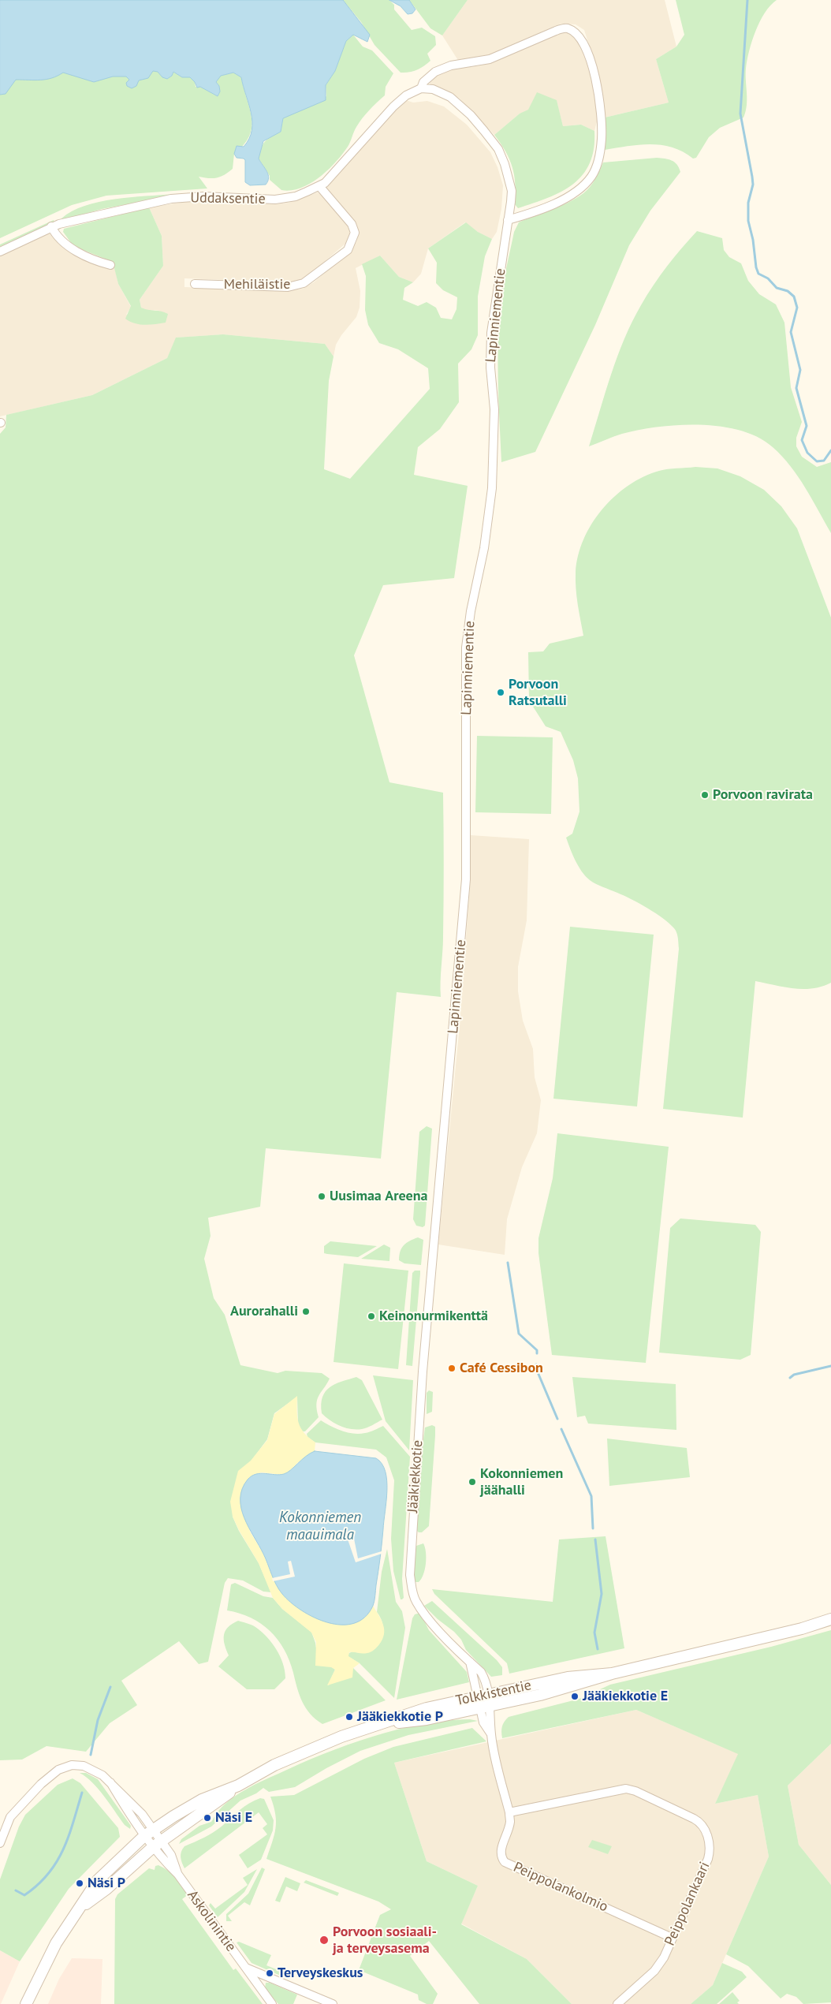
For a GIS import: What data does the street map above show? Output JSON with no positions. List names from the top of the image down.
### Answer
{
  "streets": {
    "street": [
      "Uddaksentie",
      "Mehiläistie",
      "Lapinniementie",
      "Jääkiekkotie",
      "Tolkkistentie",
      "Peippolankolmio",
      "Peippolankaari",
      "Askolinintie"
    ]
  },
  "crossings": [
    ["Uddaksentie", "Mehiläistie"],
    ["Uddaksentie", "Lapinniementie"],
    ["Lapinniementie", "Jääkiekkotie"],
    ["Jääkiekkotie", "Tolkkistentie"],
    ["Jääkiekkotie", "Peippolankolmio"],
    ["Tolkkistentie", "Peippolankolmio"],
    ["Tolkkistentie", "Askolinintie"],
    ["Peippolankolmio", "Peippolankaari"]
  ],
  "water": ["Kokonniemen maauimala"],
  "places": [
    "Porvoon Ratsutalli",
    "Porvoon ravirata",
    "Uusimaa Areena",
    "Aurorahalli",
    "Keinonurmikenttä",
    "Café Cessibon",
    "Kokonniemen jäähalli",
    "Jääkiekkotie E",
    "Jääkiekkotie P",
    "Näsi E",
    "Näsi P",
    "Porvoon sosiaali- ja terveysasema",
    "Terveyskeskus"
  ]
}
